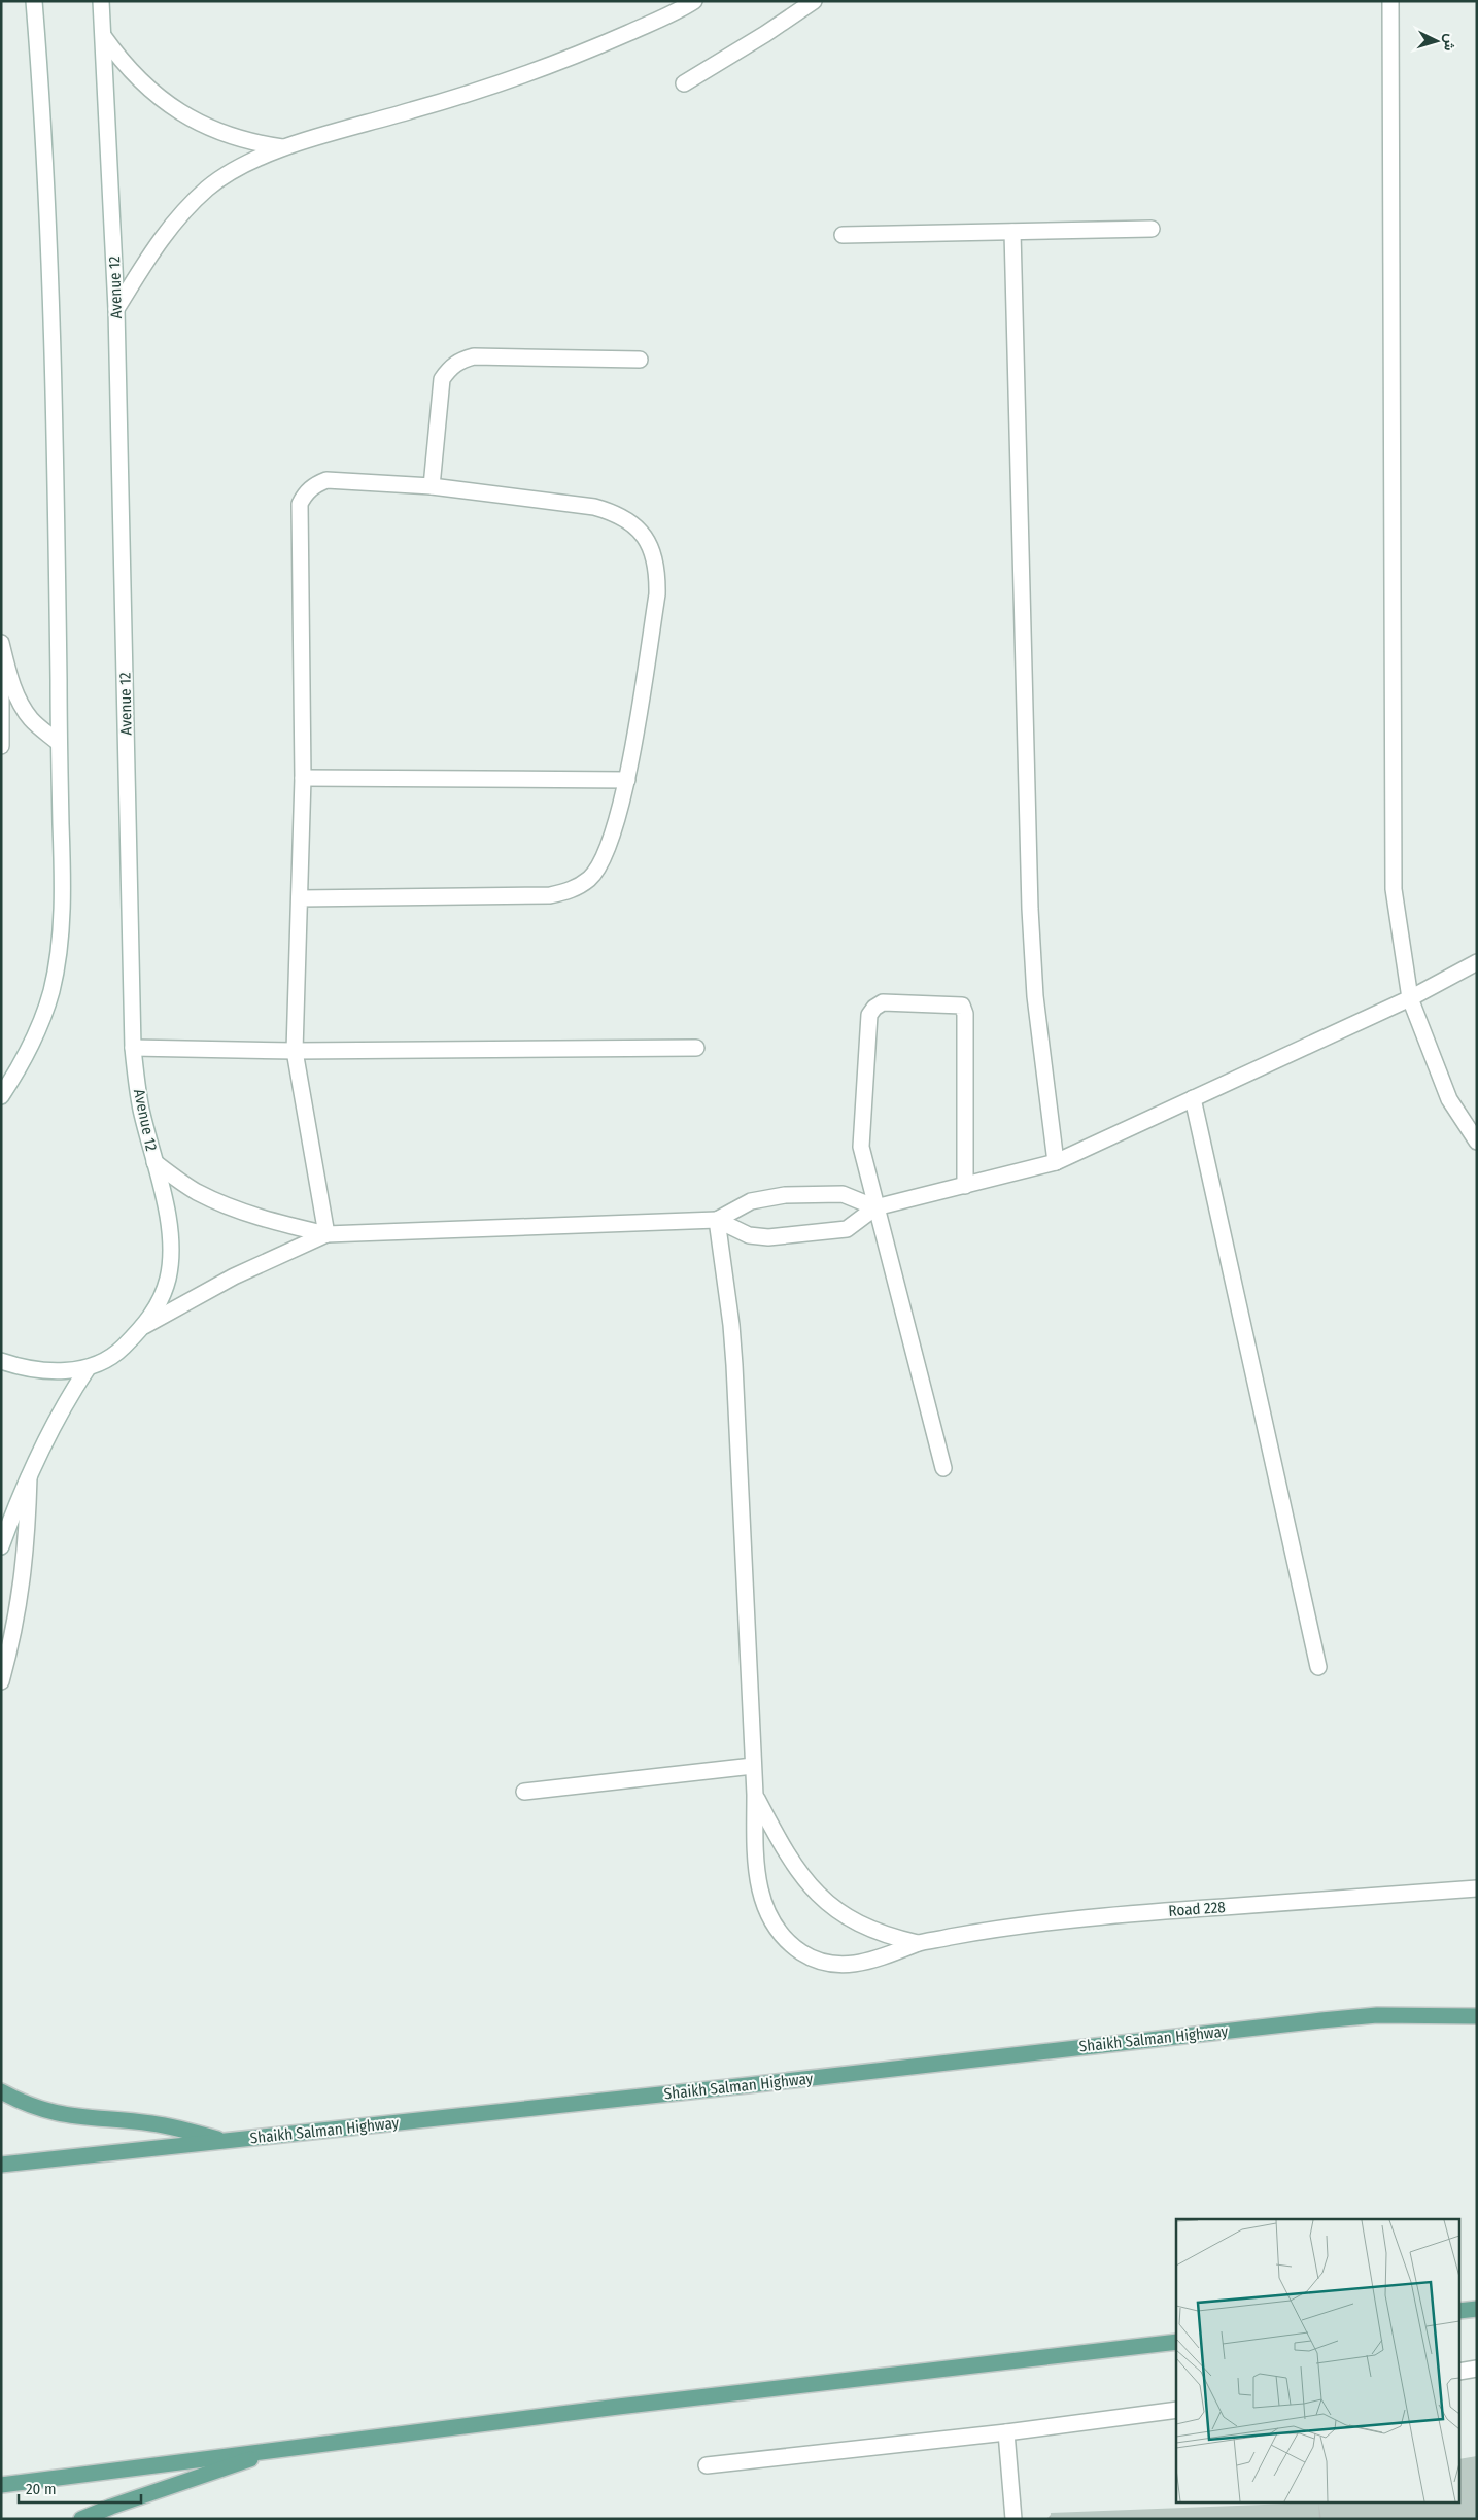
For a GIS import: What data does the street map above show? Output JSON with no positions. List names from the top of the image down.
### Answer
{
  "streets": {
    "main road": ["Shaikh Salman Highway"],
    "street": ["Avenue 12", "Road 228"]
  },
  "scale_bar": "20 m",
  "north": "right"
}
